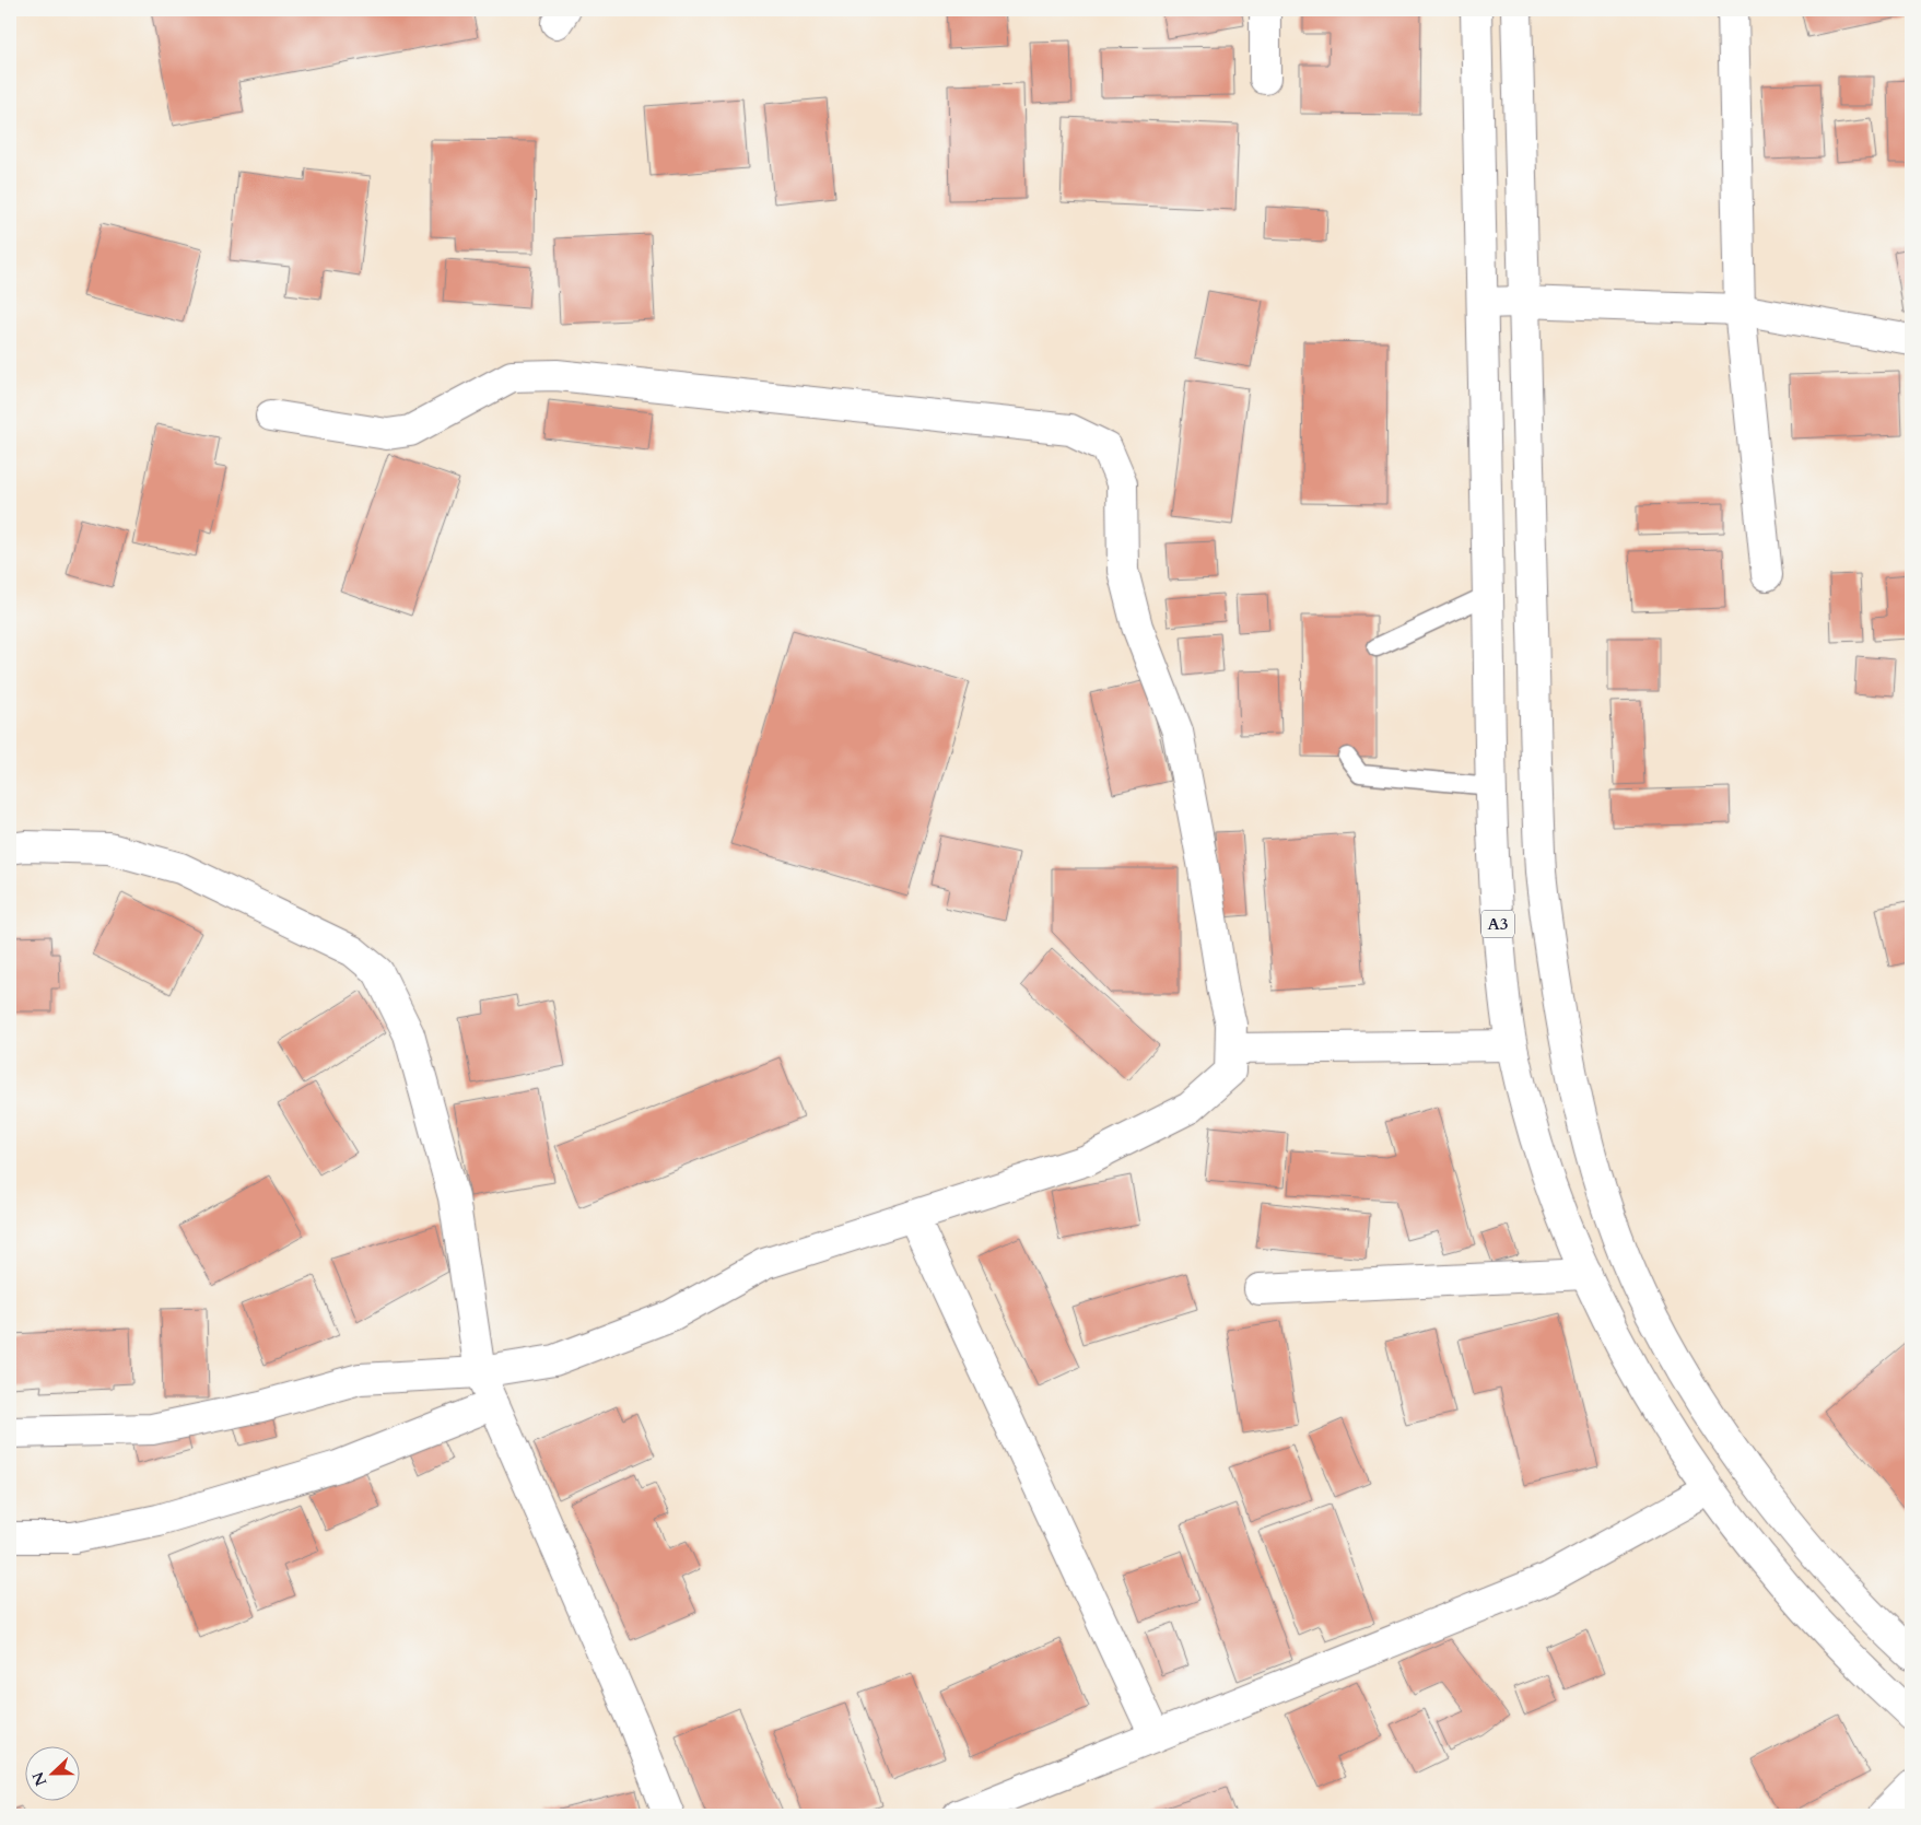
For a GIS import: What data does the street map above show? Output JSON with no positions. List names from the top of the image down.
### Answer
{
  "streets": {
    "street": ["A3"]
  },
  "north": "left"
}
